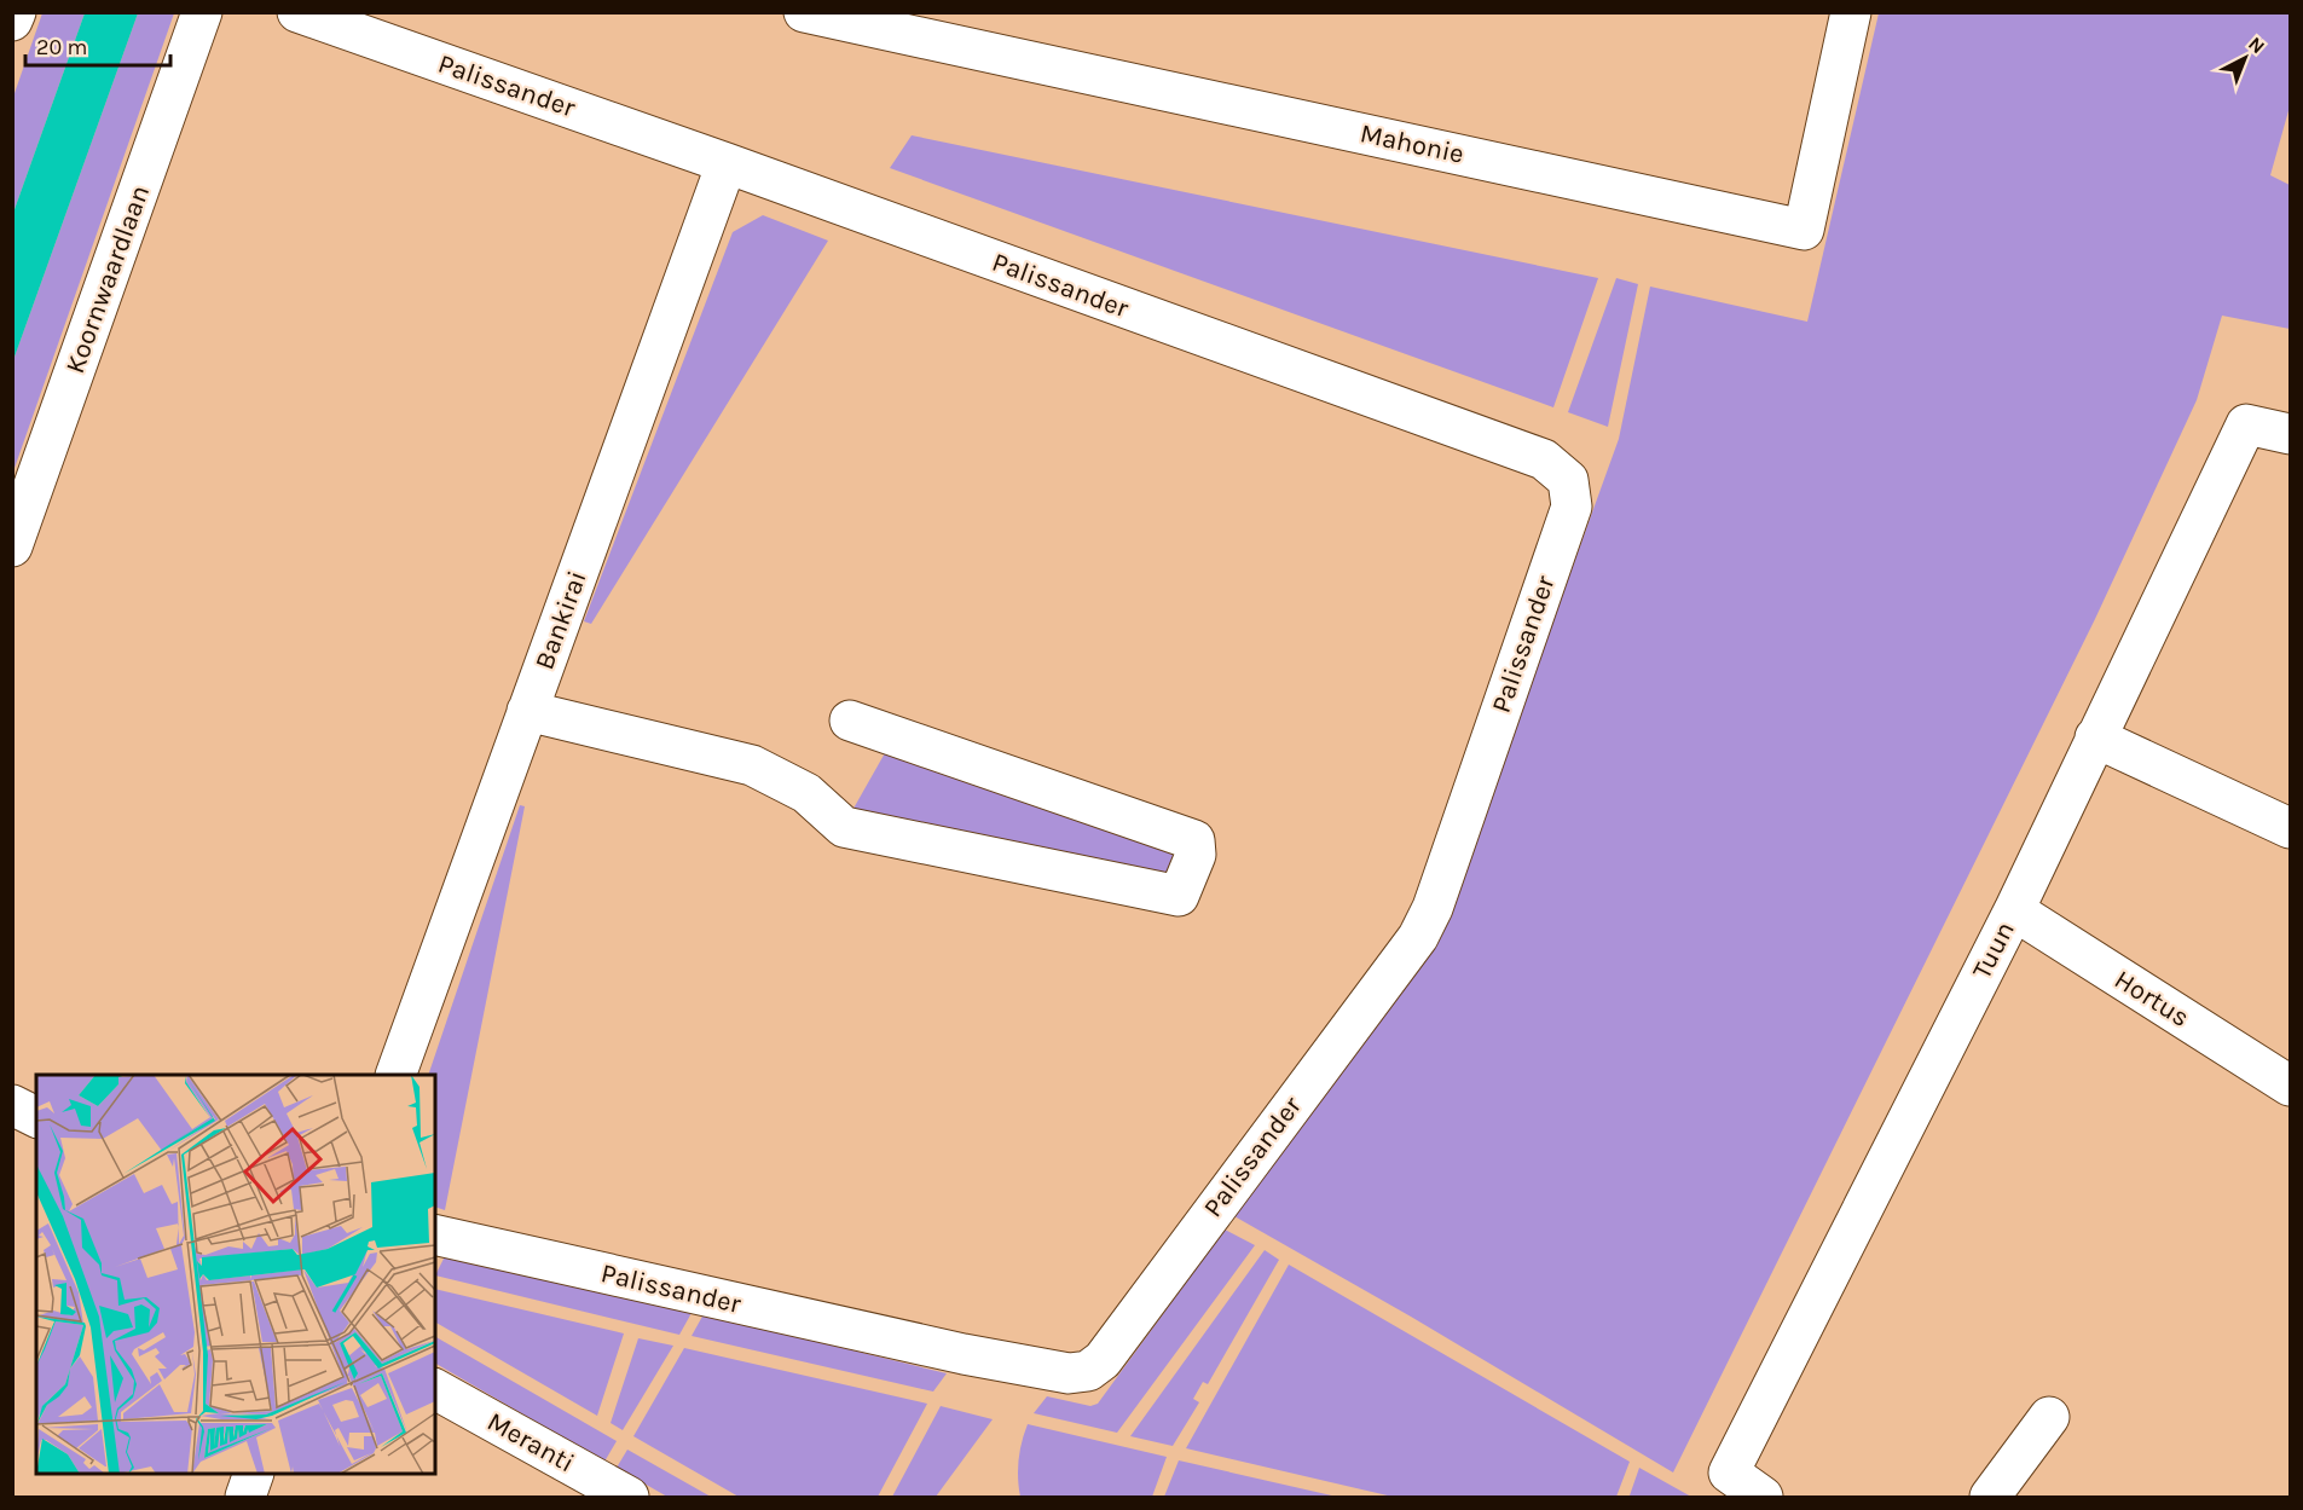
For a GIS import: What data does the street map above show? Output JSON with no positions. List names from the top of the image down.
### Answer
{
  "streets": {
    "street": [
      "Palissander",
      "Mahonie",
      "Koornwaardlaan",
      "Bankirai",
      "Tuun",
      "Hortus",
      "Meranti"
    ]
  },
  "crossings": [
    ["Palissander", "Bankirai"],
    ["Tuun", "Hortus"]
  ],
  "scale_bar": "20 m",
  "north": "top right"
}
